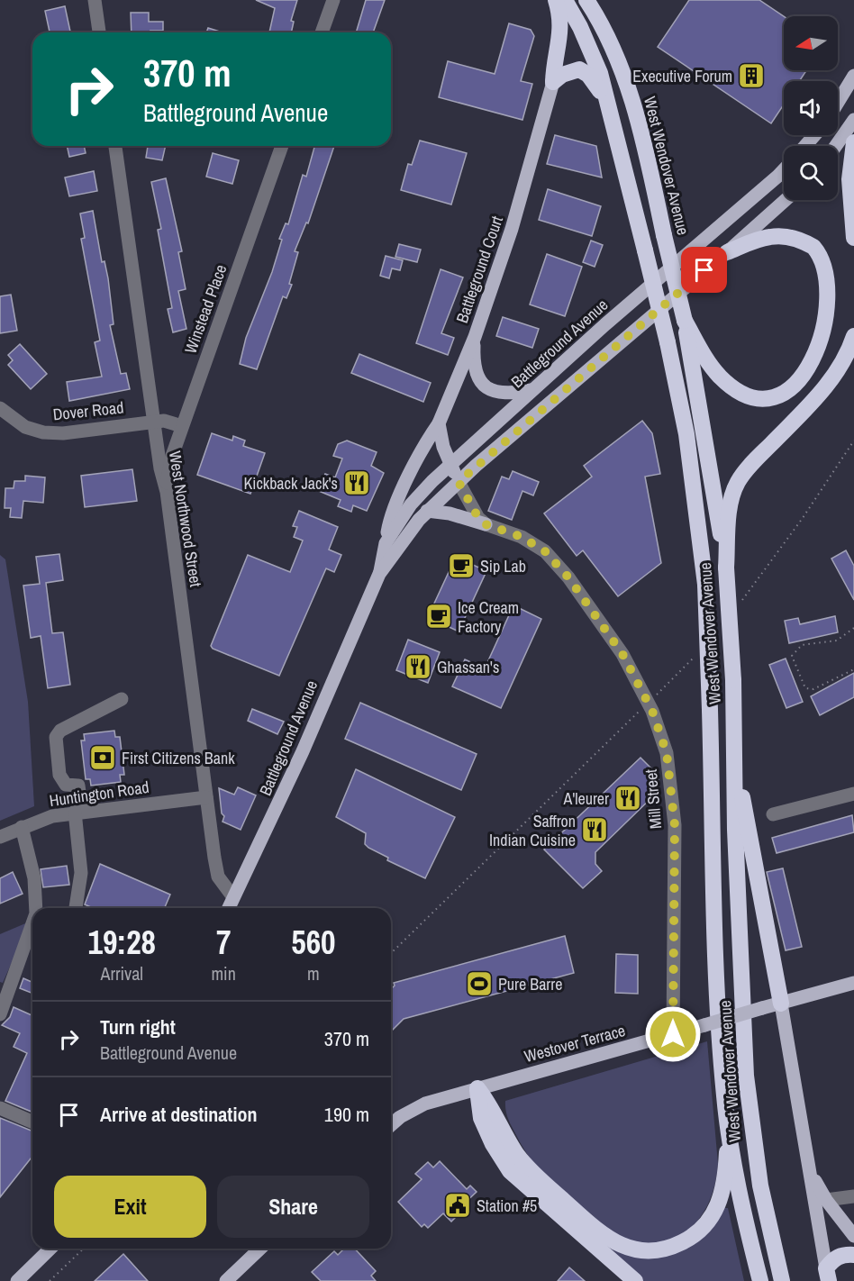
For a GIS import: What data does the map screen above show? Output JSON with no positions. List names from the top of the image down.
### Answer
{
  "streets": {
    "highway": ["West Wendover Avenue"],
    "main road": ["Battleground Court", "Battleground Avenue", "Westover Terrace"],
    "street": [
      "Winstead Place",
      "Dover Road",
      "West Northwood Street",
      "Huntington Road",
      "Mill Street"
    ]
  },
  "crossings": [
    ["Battleground Court", "Battleground Avenue"],
    ["Winstead Place", "Dover Road"],
    ["Winstead Place", "West Northwood Street"],
    ["Battleground Avenue", "West Northwood Street"],
    ["Dover Road", "West Northwood Street"],
    ["West Northwood Street", "Huntington Road"],
    ["Mill Street", "Westover Terrace"]
  ],
  "places": {
    "building": ["Executive Forum"],
    "restaurant": [
      "Kickback Jack's",
      "Ghassan's",
      "A'leurer",
      "Saffron Indian Cuisine"
    ],
    "cafe": ["Sip Lab", "Ice Cream Factory"],
    "bank": ["First Citizens Bank"],
    "sports": ["Pure Barre"],
    "public building": ["Station #5"]
  },
  "north": "left",
  "page": {
    "turn": ["370 m", "Battleground Avenue"],
    "eta": [
      "19:28",
      "Arrival",
      "7",
      "min",
      "560",
      "m"
    ],
    "list": [
      {
        "name": "Turn right",
        "note": "Battleground Avenue",
        "value": "370 m"
      },
      {
        "name": "Arrive at destination",
        "value": "190 m"
      }
    ],
    "buttons": ["Exit", "Share"]
  }
}
